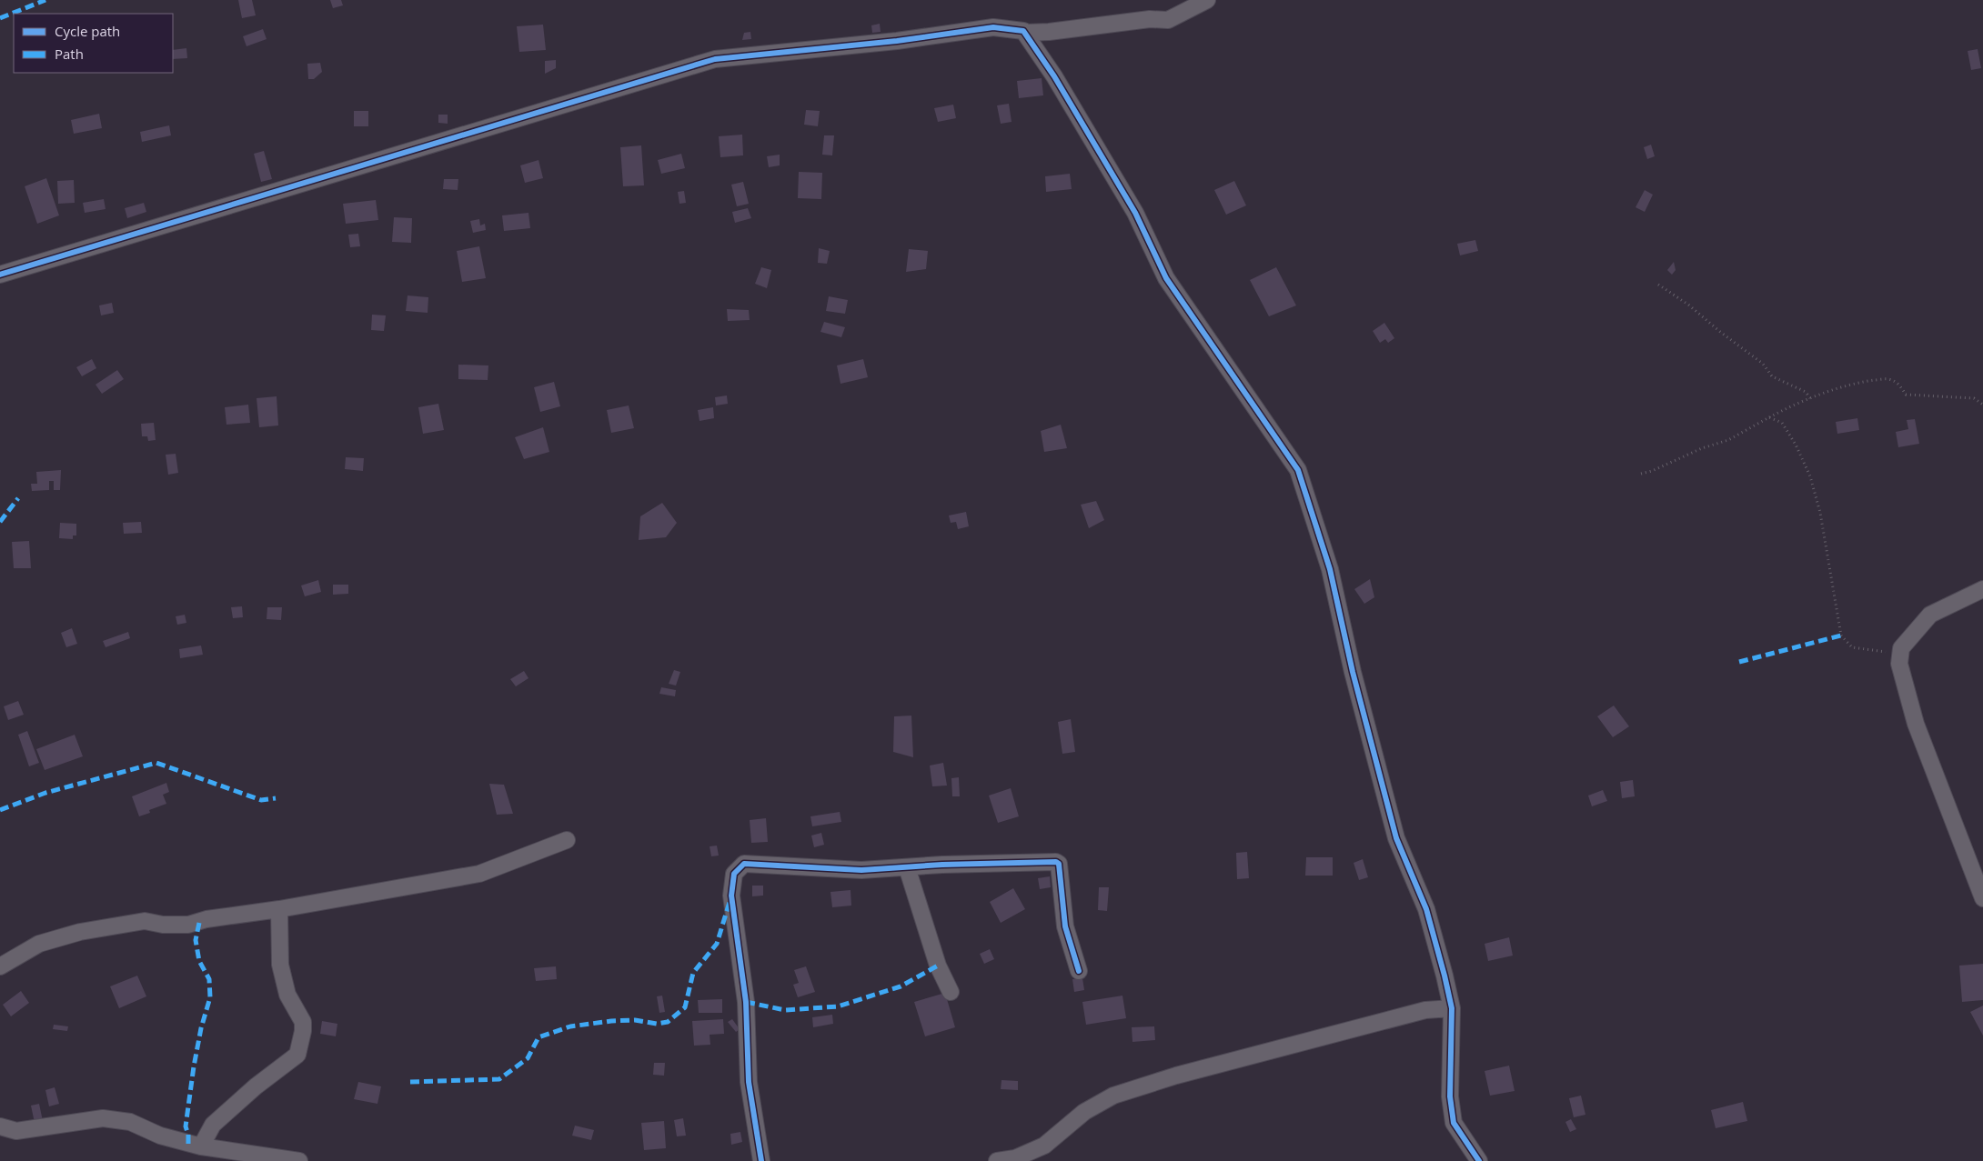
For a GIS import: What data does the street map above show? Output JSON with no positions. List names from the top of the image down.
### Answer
{
  "legend": ["Cycle path", "Path"]
}
